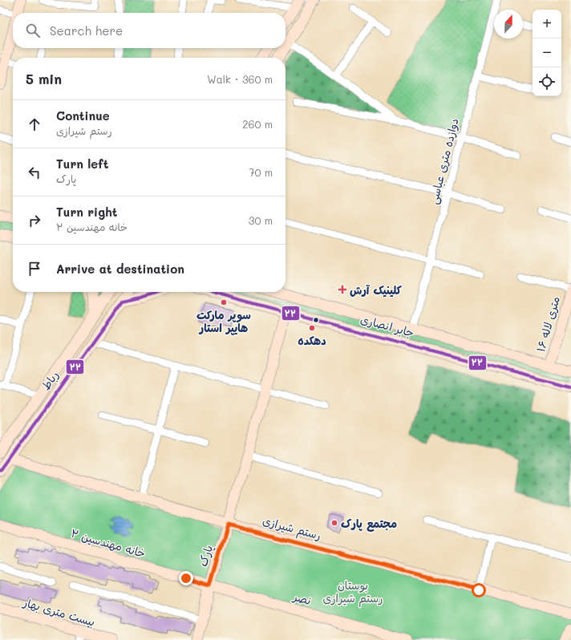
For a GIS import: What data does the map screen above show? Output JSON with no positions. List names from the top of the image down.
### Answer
{
  "streets": {
    "street": [
      "دوازده متری عباسی",
      "۱۶ متری لاله",
      "جابر انصاری",
      "رباط",
      "رستم شیرازی",
      "خانه مهندسین ۲",
      "پارک",
      "نصر",
      "بیست متری بهار"
    ]
  },
  "crossings": [
    ["دوازده متری عباسی", "جابر انصاری"],
    ["۱۶ متری لاله", "جابر انصاری"],
    ["جابر انصاری", "پارک"],
    ["رباط", "رستم شیرازی"],
    ["رستم شیرازی", "پارک"],
    ["خانه مهندسین ۲", "پارک"],
    ["خانه مهندسین ۲", "نصر"],
    ["پارک", "نصر"]
  ],
  "parks": ["بوستان رستم شیرازی"],
  "places": {
    "health": ["کلینیک آرش"],
    "other": ["سوپر مارکت هایپر استار", "دهکده", "مجتمع پارک"]
  },
  "lines": ["transit line ۲۲"],
  "north": "top",
  "page": {
    "map_buttons": ["+", "−"],
    "search": "Search here",
    "heading": ["5 min", "Walk · 360 m"],
    "list": [
      ["Continue", "رستم شیرازی", "260 m"],
      ["Turn left", "پارک", "70 m"],
      ["Turn right", "خانه مهندسین ۲", "30 m"],
      "Arrive at destination"
    ]
  }
}
